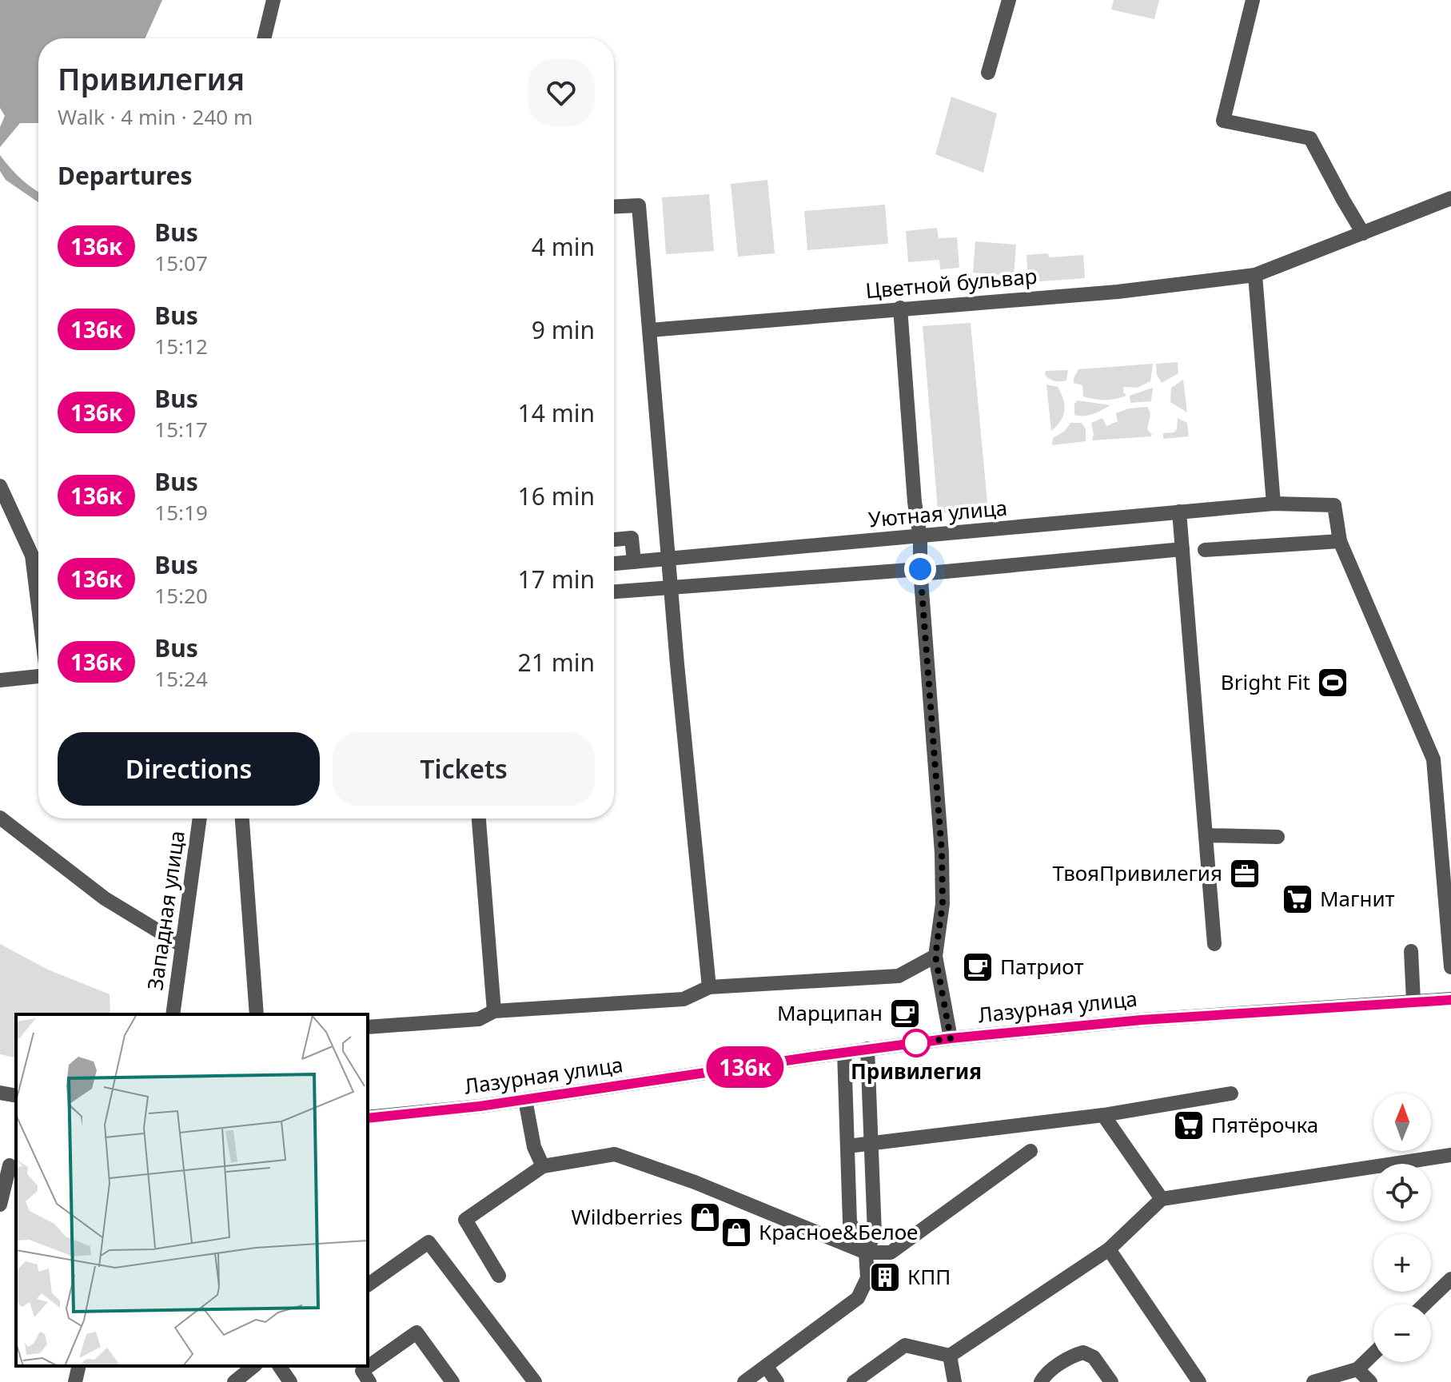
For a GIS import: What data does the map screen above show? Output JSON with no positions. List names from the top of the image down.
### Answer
{
  "streets": {
    "street": [
      "Цветной бульвар",
      "Уютная улица",
      "Западная улица",
      "Лазурная улица"
    ]
  },
  "places": {
    "sports": ["Bright Fit"],
    "office": ["ТвояПривилегия"],
    "supermarket": ["Магнит", "Пятёрочка"],
    "cafe": ["Патриот", "Марципан"],
    "other": ["Привилегия"],
    "shop": ["Wildberries", "Красное&Белое"],
    "building": ["КПП"]
  },
  "lines": ["bus line 136к"],
  "north": "top",
  "page": {
    "on_map": "136к",
    "heading": [
      ["Привилегия", "Walk · 4 min · 240 m"],
      "Departures"
    ],
    "list": [
      {
        "mark": "136к",
        "name": "Bus",
        "note": "15:07",
        "value": "4 min"
      },
      {
        "mark": "136к",
        "name": "Bus",
        "note": "15:12",
        "value": "9 min"
      },
      {
        "mark": "136к",
        "name": "Bus",
        "note": "15:17",
        "value": "14 min"
      },
      {
        "mark": "136к",
        "name": "Bus",
        "note": "15:19",
        "value": "16 min"
      },
      {
        "mark": "136к",
        "name": "Bus",
        "note": "15:20",
        "value": "17 min"
      },
      {
        "mark": "136к",
        "name": "Bus",
        "note": "15:24",
        "value": "21 min"
      }
    ],
    "buttons": ["Directions", "Tickets"],
    "map_buttons": ["+", "−"]
  }
}
